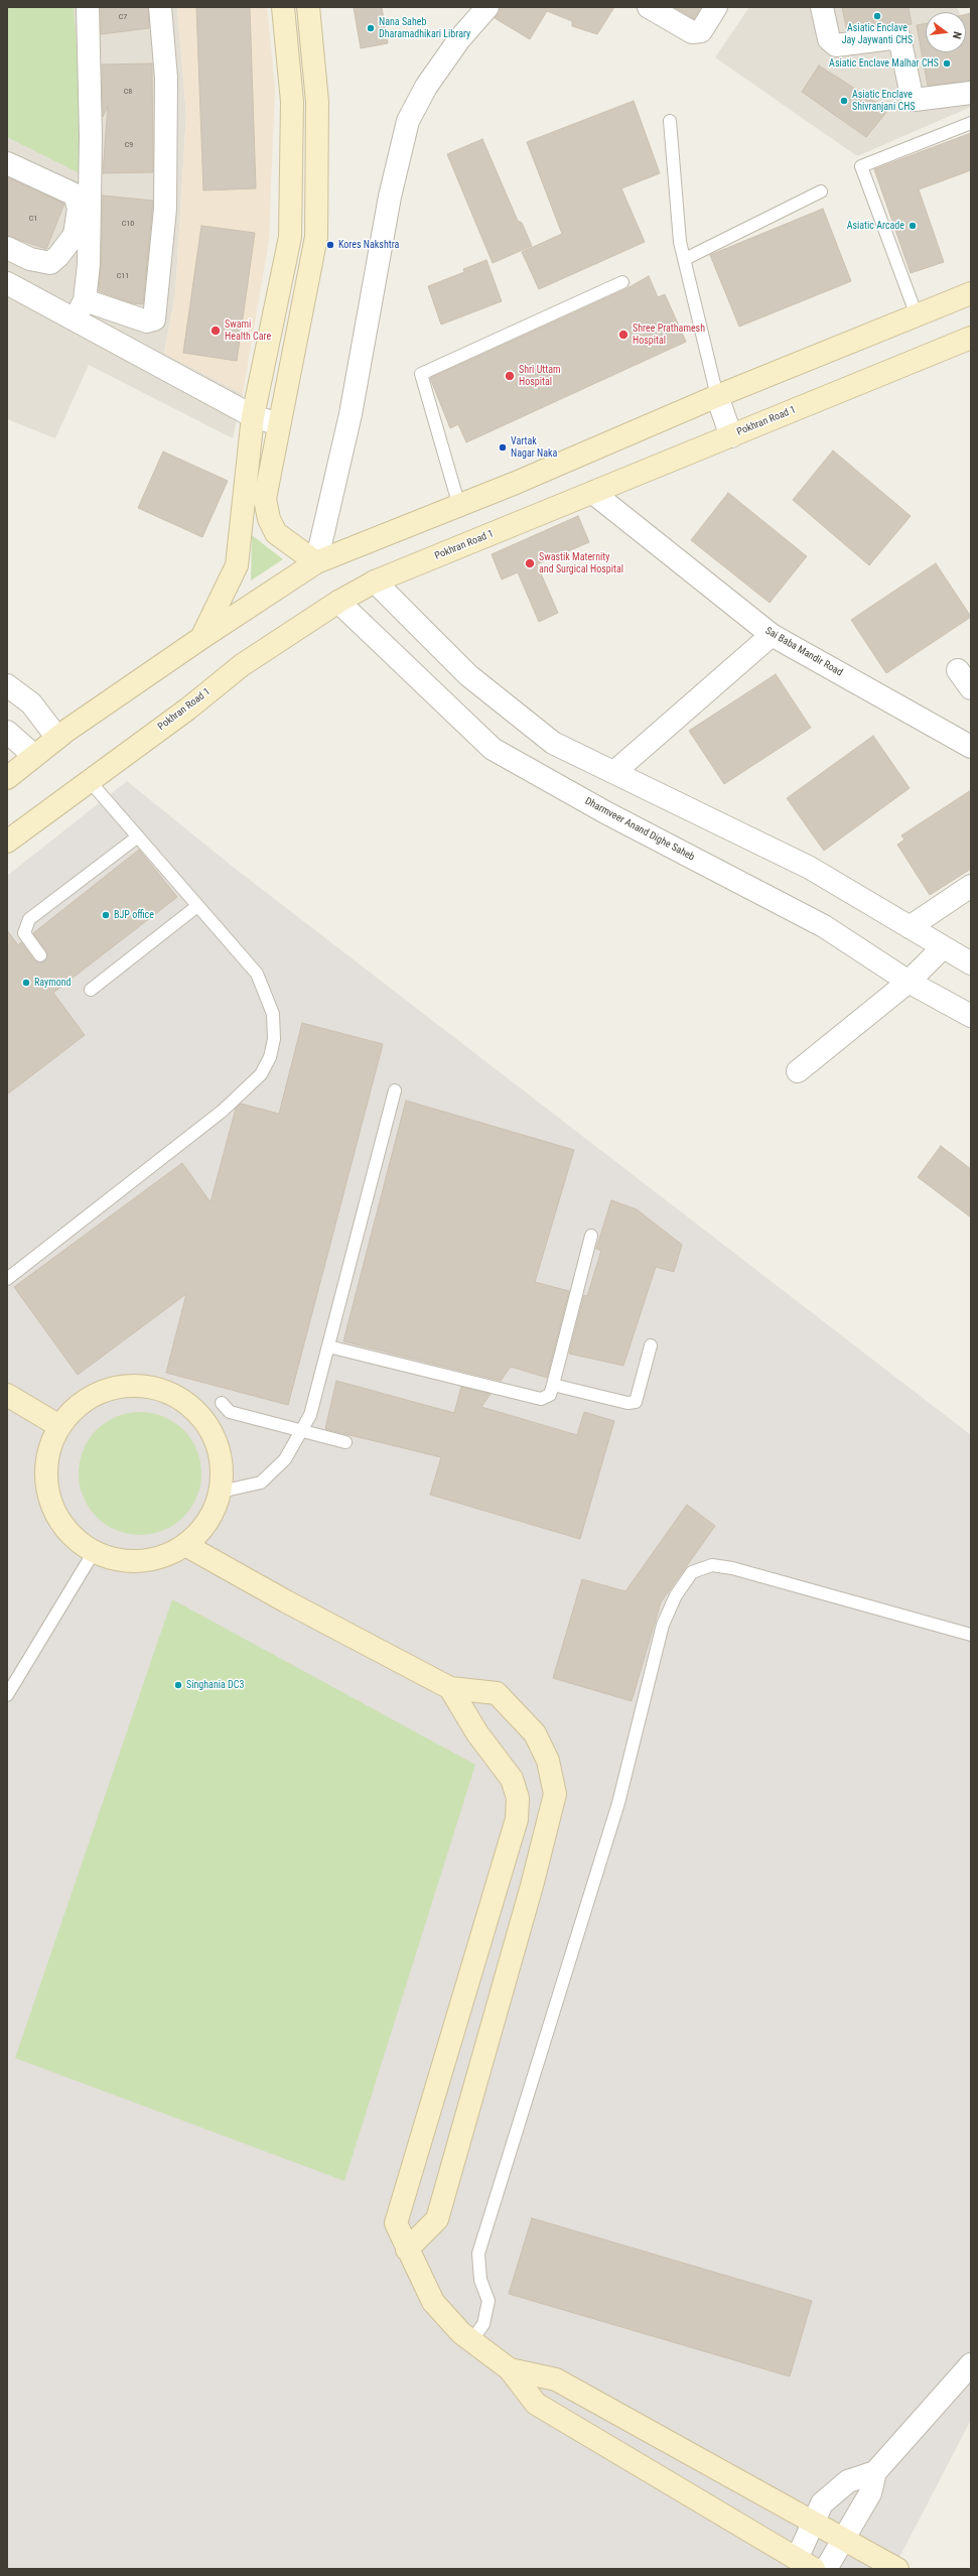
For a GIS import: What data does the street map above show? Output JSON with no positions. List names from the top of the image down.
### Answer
{
  "streets": {
    "street": ["Pokhran Road 1", "Sai Baba Mandir Road", "Dharmveer Anand Dighe Saheb"]
  },
  "crossings": [
    ["Pokhran Road 1", "Sai Baba Mandir Road"],
    ["Pokhran Road 1", "Dharmveer Anand Dighe Saheb"]
  ],
  "places": [
    "Asiatic Enclave Jay Jaywanti CHS",
    "Nana Saheb Dharamadhikari Library",
    "Asiatic Enclave Malhar CHS",
    "Asiatic Enclave Shivranjani CHS",
    "Asiatic Arcade",
    "Kores Nakshtra",
    "Swami Health Care",
    "Shree Prathamesh Hospital",
    "Shri Uttam Hospital",
    "Vartak Nagar Naka",
    "Swastik Maternity and Surgical Hospital",
    "BJP office",
    "Raymond",
    "Singhania DC3"
  ],
  "house_numbers": [
    "C7",
    "C8",
    "C9",
    "C1",
    "C10",
    "C11"
  ],
  "north": "right"
}
